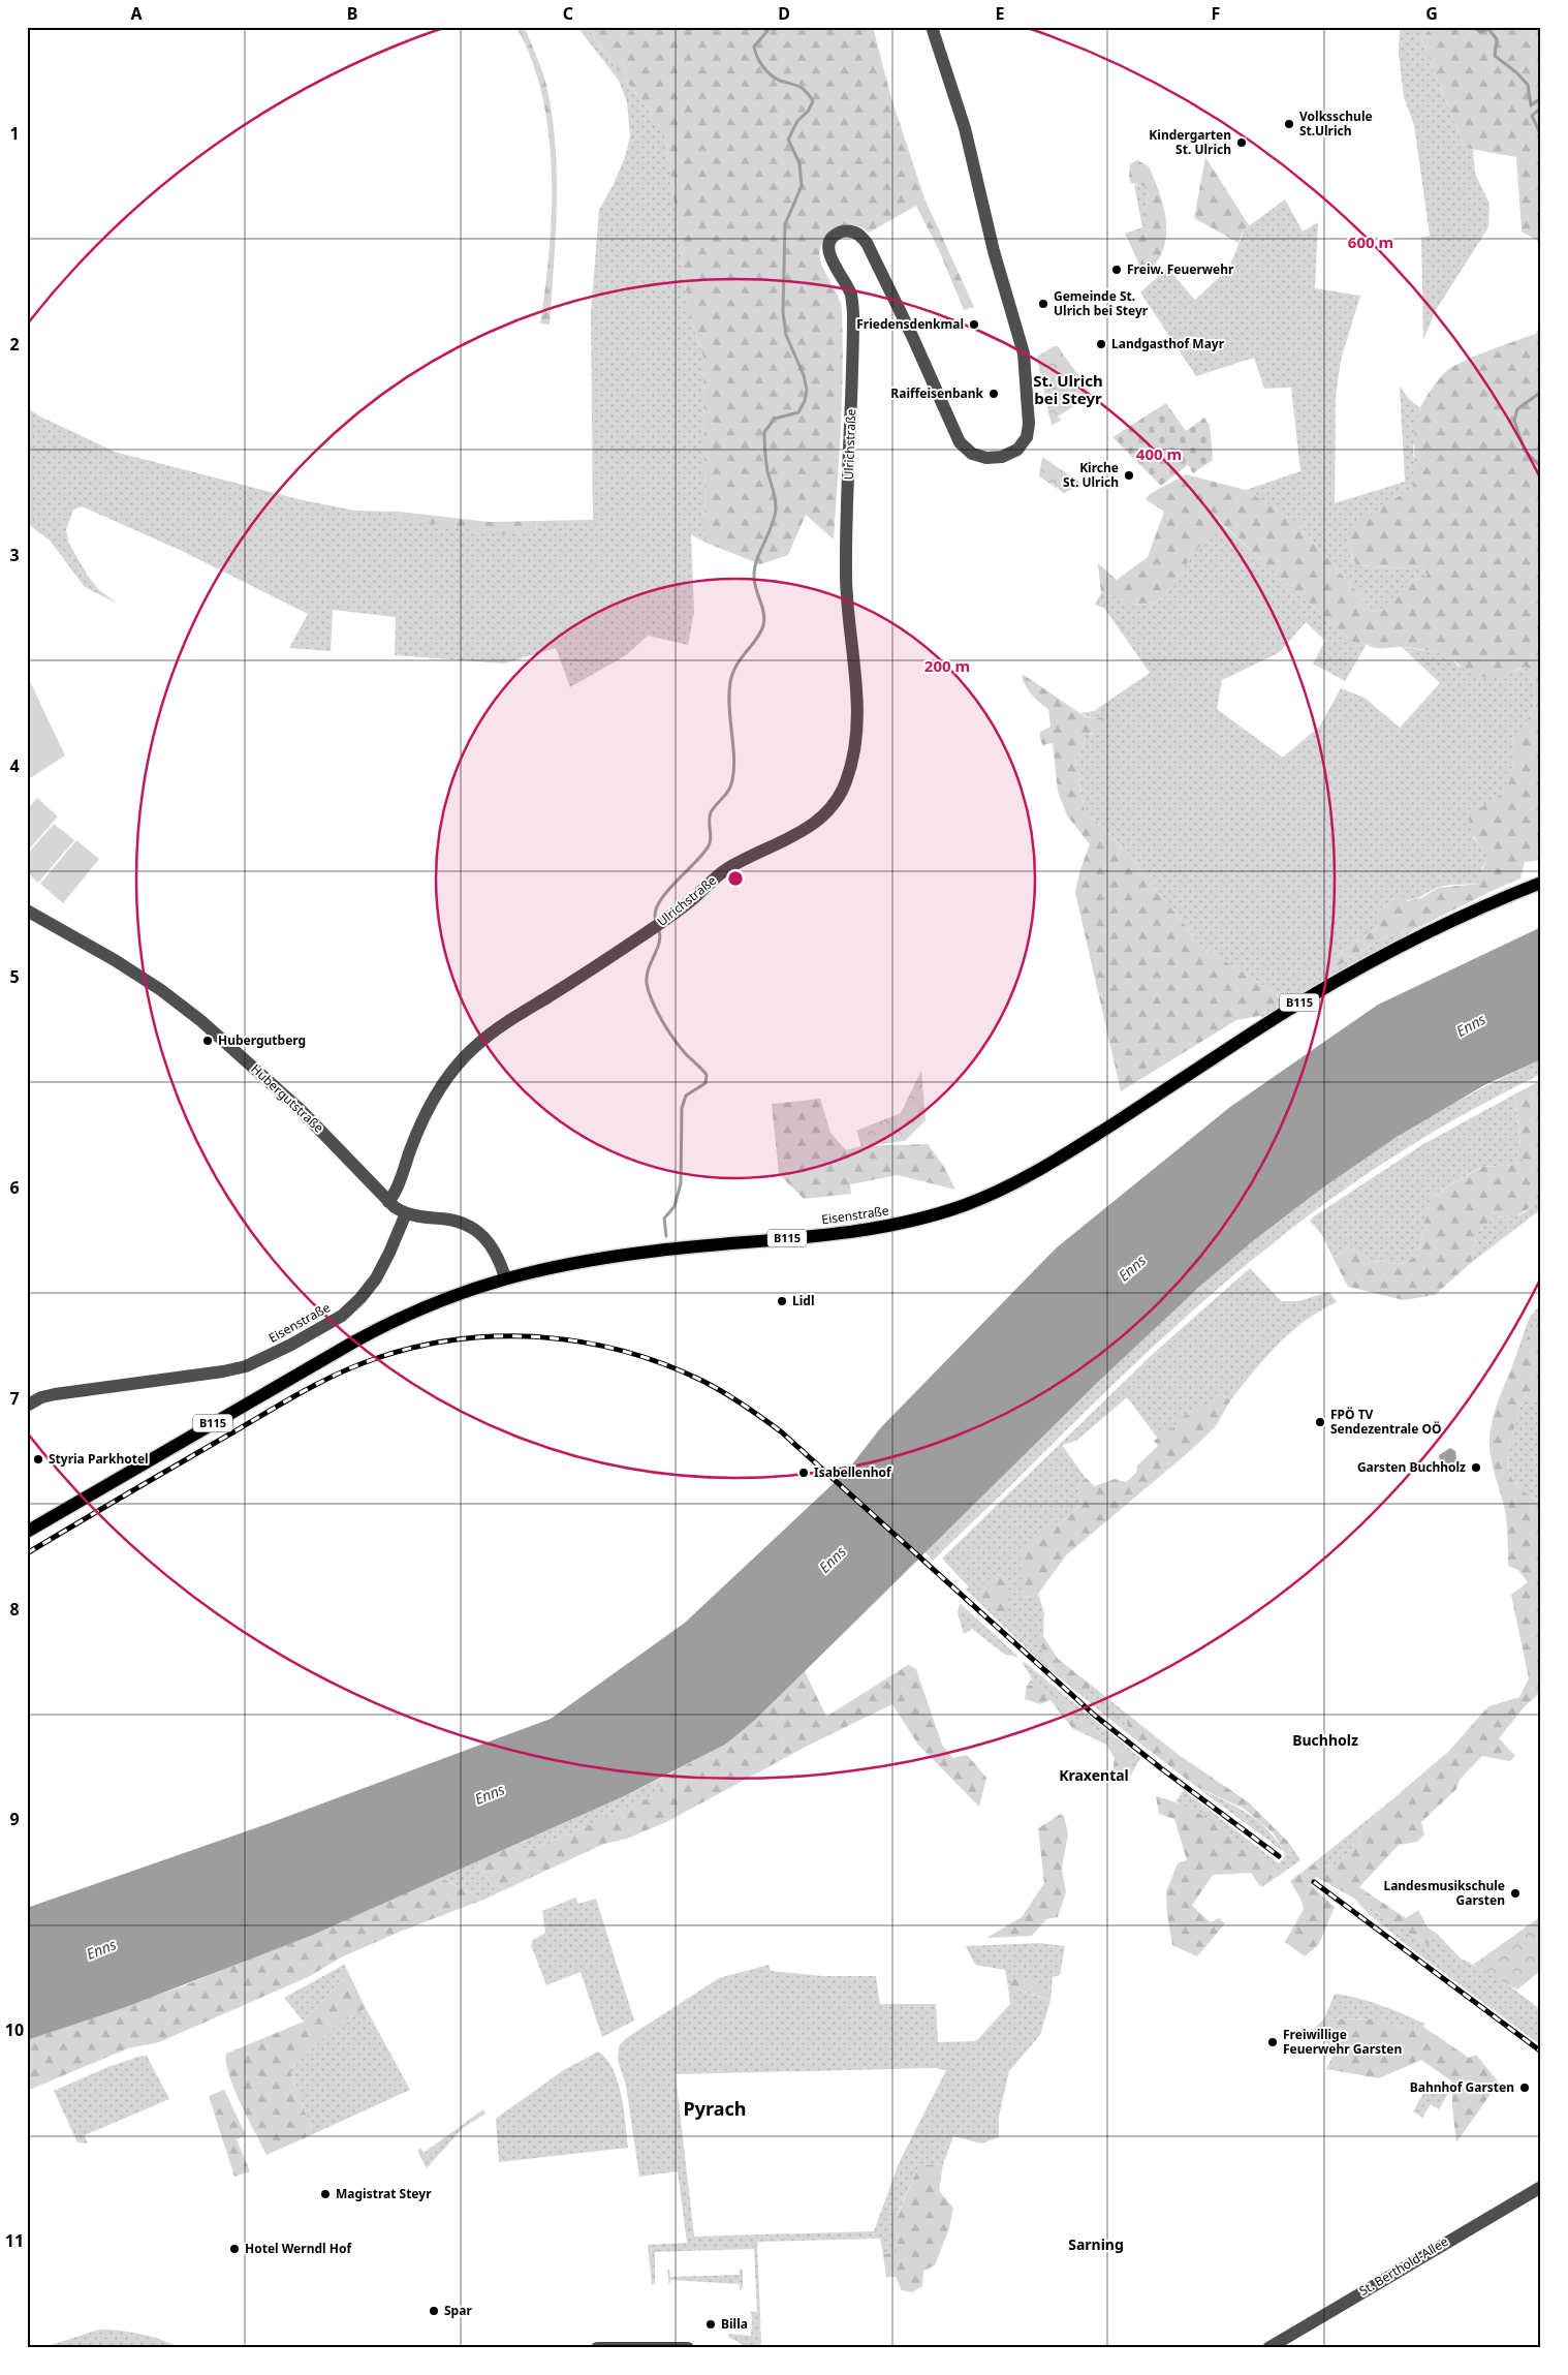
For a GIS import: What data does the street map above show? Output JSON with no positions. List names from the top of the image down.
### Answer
{
  "streets": {
    "main road": ["B115", "Eisenstraße"],
    "street": ["Ulrichstraße", "Hubergutstraße", "St. Berthold-Allee"]
  },
  "crossings": [
    ["Ulrichstraße", "Hubergutstraße"],
    ["Hubergutstraße", "Eisenstraße"]
  ],
  "districts": [
    "St. Ulrich bei Steyr",
    "Buchholz",
    "Kraxental",
    "Pyrach",
    "Sarning"
  ],
  "water": ["Enns"],
  "places": [
    "Volksschule St.Ulrich",
    "Kindergarten St. Ulrich",
    "Freiw. Feuerwehr",
    "Gemeinde St. Ulrich bei Steyr",
    "Friedensdenkmal",
    "Landgasthof Mayr",
    "Raiffeisenbank",
    "Kirche St. Ulrich",
    "Hubergutberg",
    "Lidl",
    "FPÖ TV Sendezentrale OÖ",
    "Styria Parkhotel",
    "Garsten Buchholz",
    "Isabellenhof",
    "Landesmusikschule Garsten",
    "Freiwillige Feuerwehr Garsten",
    "Bahnhof Garsten",
    "Magistrat Steyr",
    "Hotel Werndl Hof",
    "Spar",
    "Billa"
  ],
  "grid": {
    "columns": [
      "A",
      "B",
      "C",
      "D",
      "E",
      "F",
      "G"
    ],
    "rows": [
      "1",
      "2",
      "3",
      "4",
      "5",
      "6",
      "7",
      "8",
      "9",
      "10",
      "11"
    ]
  },
  "rings": ["600 m", "400 m", "200 m"]
}
